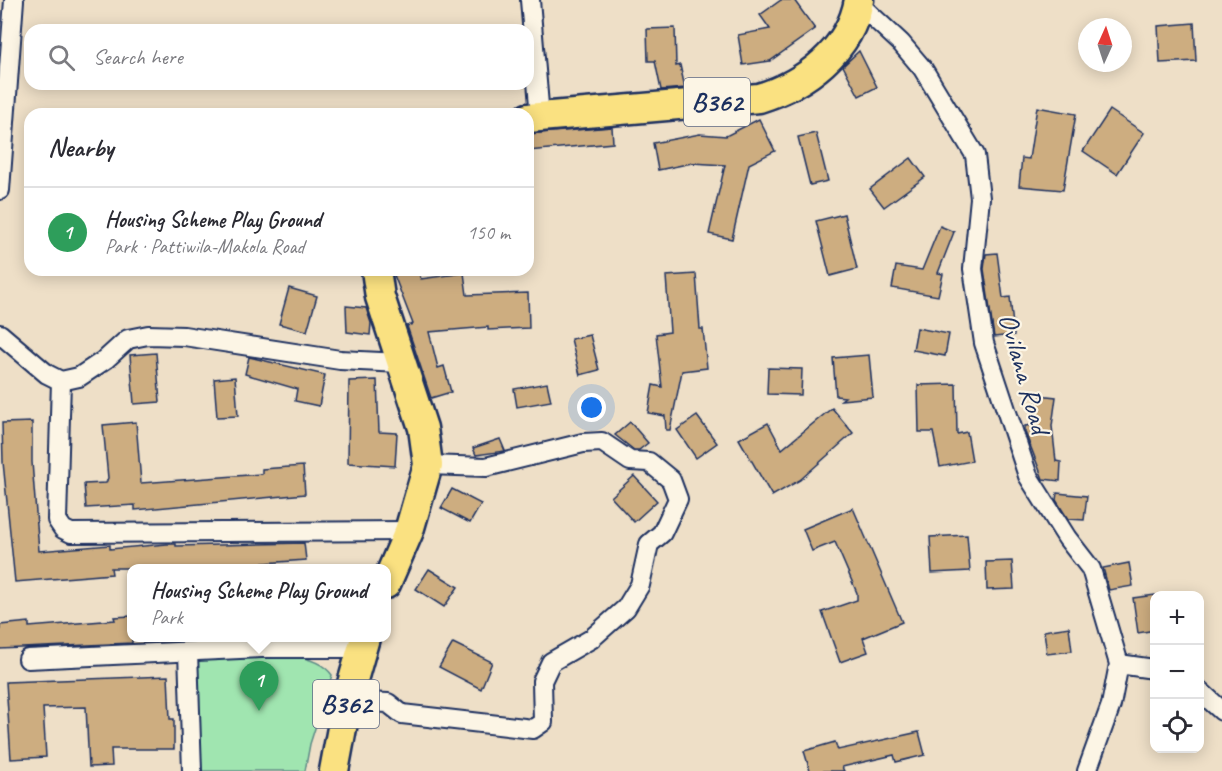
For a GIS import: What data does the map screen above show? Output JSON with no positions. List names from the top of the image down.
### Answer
{
  "streets": {
    "main road": ["B362"],
    "street": ["Ovilana Road"]
  },
  "crossings": [
    ["B362", "Ovilana Road"]
  ],
  "north": "top",
  "page": {
    "search": "Search here",
    "heading": "Nearby",
    "list": [
      {
        "mark": "1",
        "name": "Housing Scheme Play Ground",
        "note": "Park · Pattiwila-Makola Road",
        "value": "150 m"
      }
    ],
    "popup": ["Housing Scheme Play Ground", "Park"],
    "map_buttons": ["+", "−"],
    "pins": "1"
  }
}
